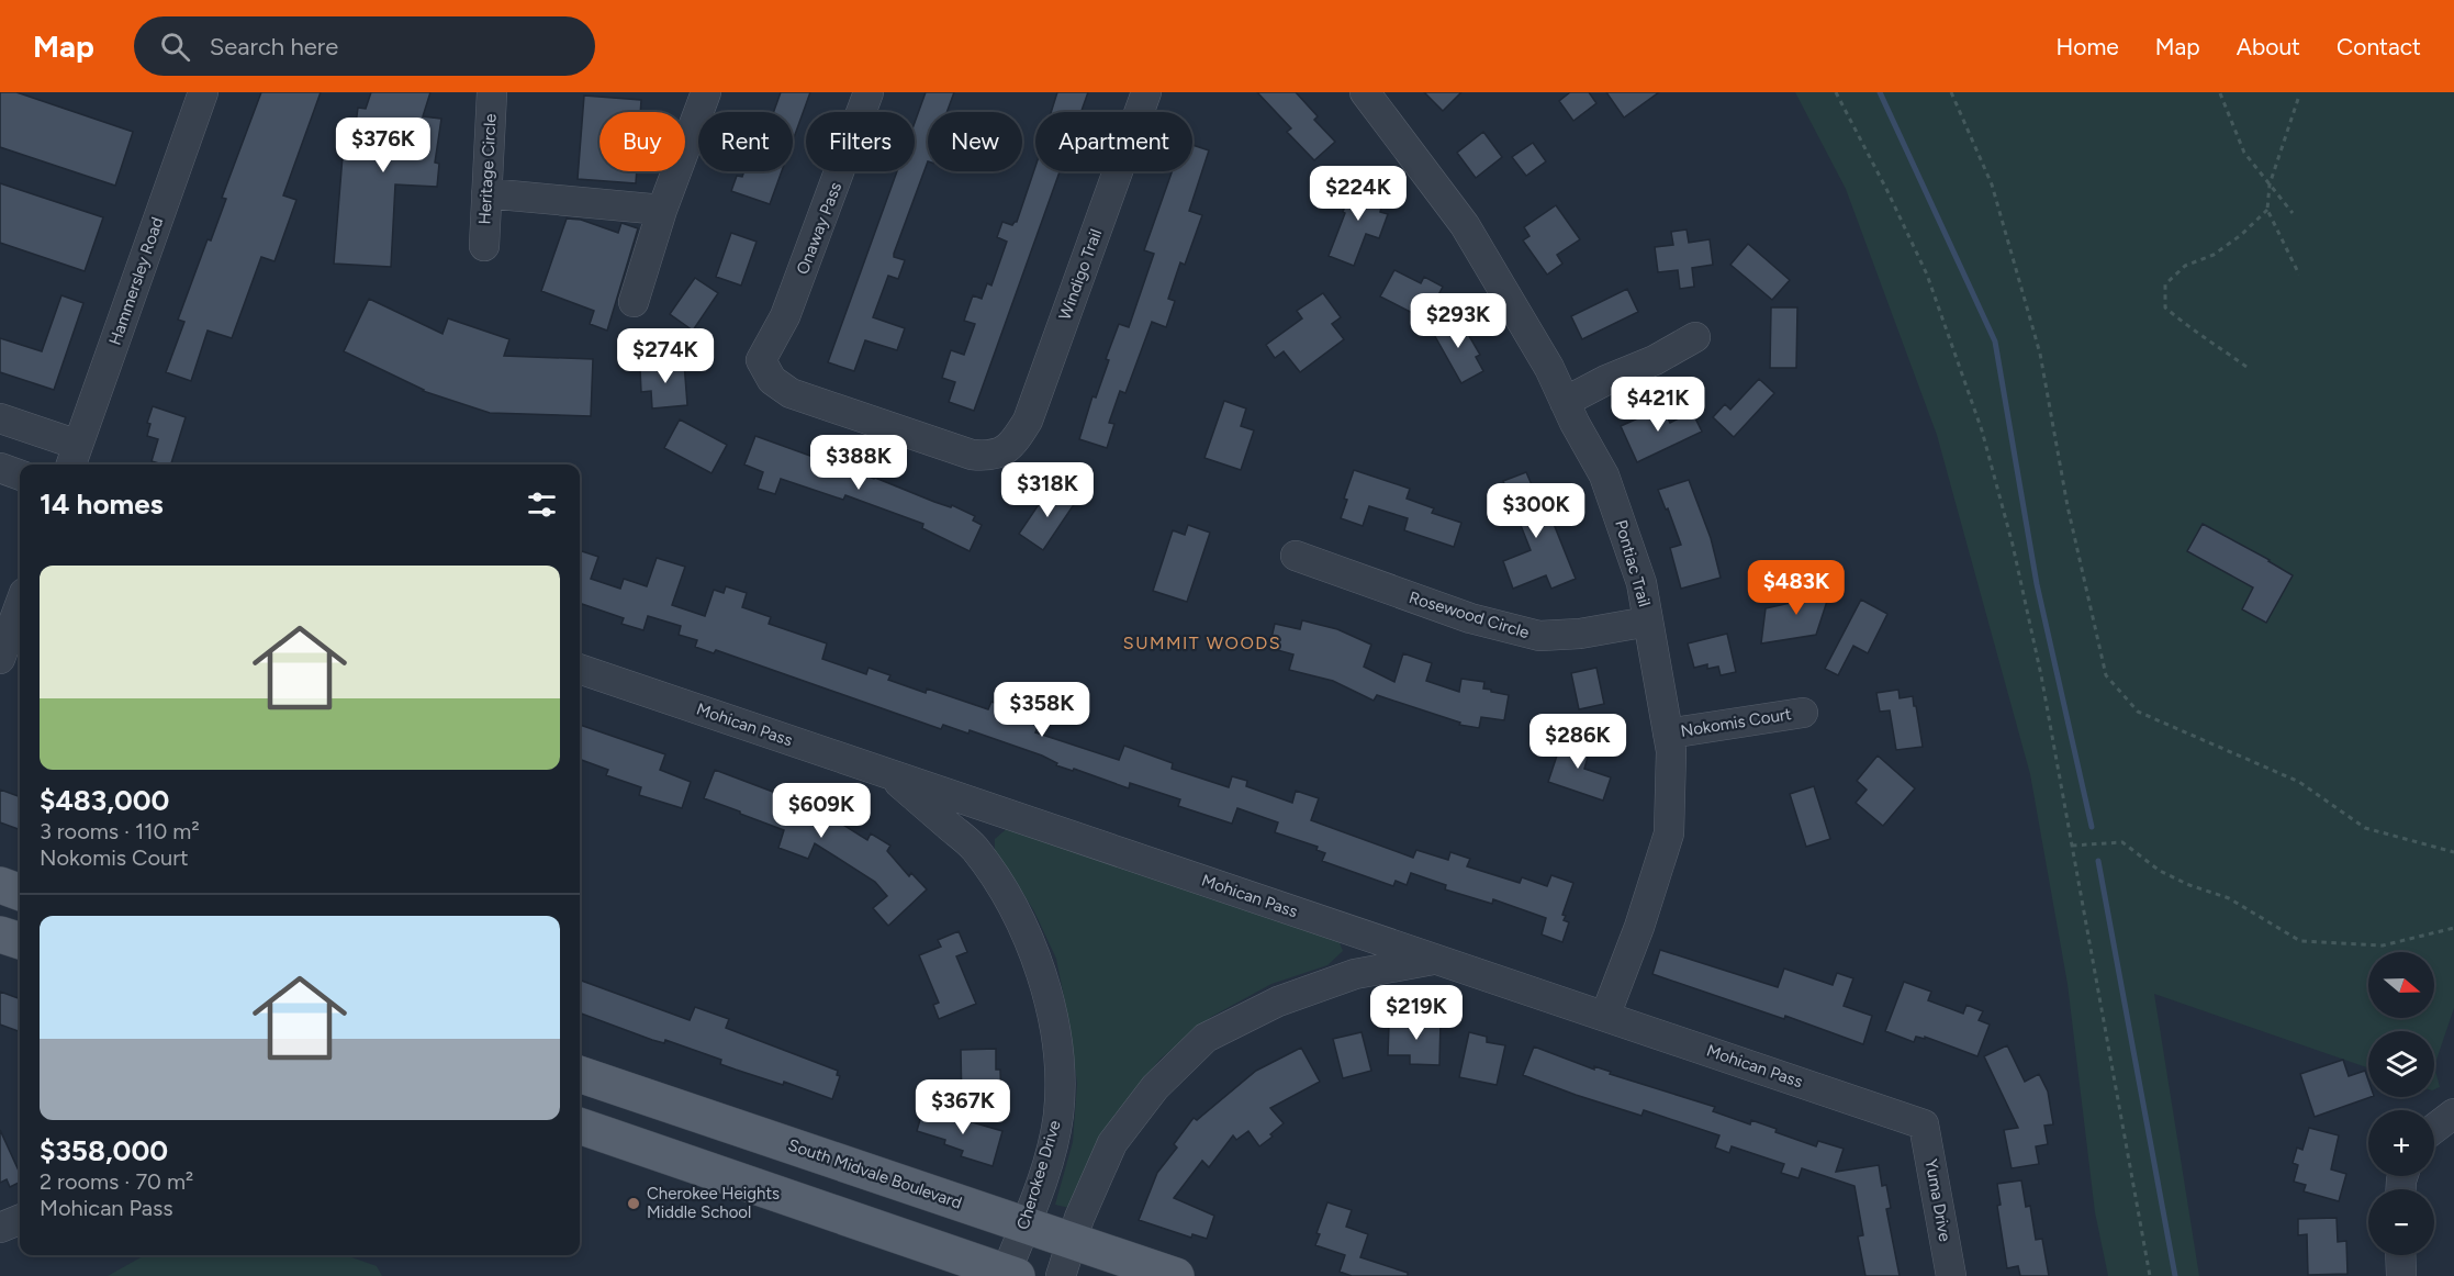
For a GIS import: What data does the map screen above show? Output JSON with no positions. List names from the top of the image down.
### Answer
{
  "streets": {
    "main road": ["South Midvale Boulevard"],
    "street": [
      "Heritage Circle",
      "Onaway Pass",
      "Windigo Trail",
      "Hammersley Road",
      "Pontiac Trail",
      "Rosewood Circle",
      "Nokomis Court",
      "Mohican Pass",
      "Cherokee Drive",
      "Yuma Drive"
    ]
  },
  "crossings": [
    ["Onaway Pass", "Windigo Trail"],
    ["Pontiac Trail", "Rosewood Circle"],
    ["Pontiac Trail", "Nokomis Court"],
    ["Pontiac Trail", "Mohican Pass"],
    ["Mohican Pass", "Cherokee Drive"],
    ["Mohican Pass", "Yuma Drive"],
    ["South Midvale Boulevard", "Cherokee Drive"]
  ],
  "districts": ["SUMMIT WOODS"],
  "places": ["Cherokee Heights Middle School"],
  "north": "right",
  "page": {
    "header": "Map",
    "search": "Search here",
    "nav": [
      "Home",
      "Map",
      "About",
      "Contact"
    ],
    "chip": [
      "Buy",
      "Rent",
      "Filters",
      "New",
      "Apartment"
    ],
    "price": [
      "$376K",
      "$224K",
      "$293K",
      "$274K",
      "$421K",
      "$388K",
      "$318K",
      "$300K",
      "$483K",
      "$358K",
      "$286K",
      "$609K",
      "$219K",
      "$367K"
    ],
    "heading": "14 homes",
    "list": [
      {
        "name": "$483,000",
        "note": "3 rooms · 110 m² · Nokomis Court"
      },
      {
        "name": "$358,000",
        "note": "2 rooms · 70 m² · Mohican Pass"
      }
    ],
    "map_buttons": ["+", "−"]
  }
}
